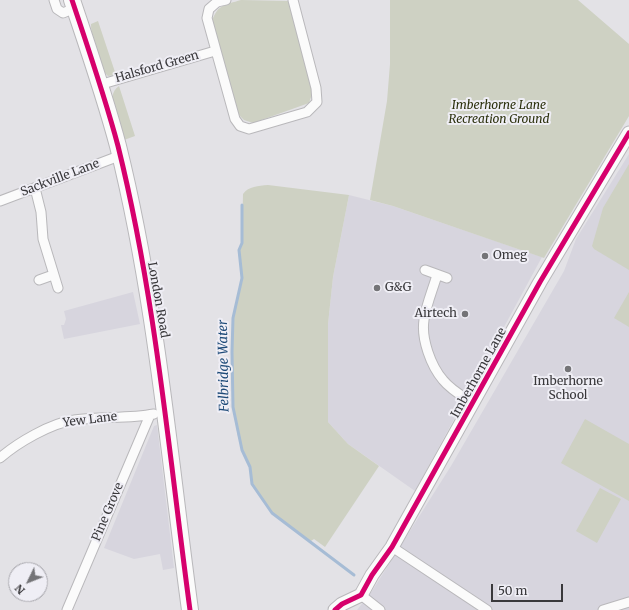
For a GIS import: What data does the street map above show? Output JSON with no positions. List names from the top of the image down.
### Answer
{
  "streets": {
    "highway": ["London Road"],
    "street": [
      "Halsford Green",
      "Sackville Lane",
      "Imberhorne Lane",
      "Yew Lane",
      "Pine Grove"
    ]
  },
  "crossings": [
    ["Halsford Green", "London Road"],
    ["Sackville Lane", "London Road"],
    ["London Road", "Yew Lane"],
    ["London Road", "Pine Grove"],
    ["Yew Lane", "Pine Grove"]
  ],
  "water": ["Felbridge Water"],
  "parks": ["Imberhorne Lane Recreation Ground"],
  "places": [
    "Omeg",
    "G&G",
    "Airtech",
    "Imberhorne School"
  ],
  "scale_bar": "50 m",
  "north": "bottom left"
}
